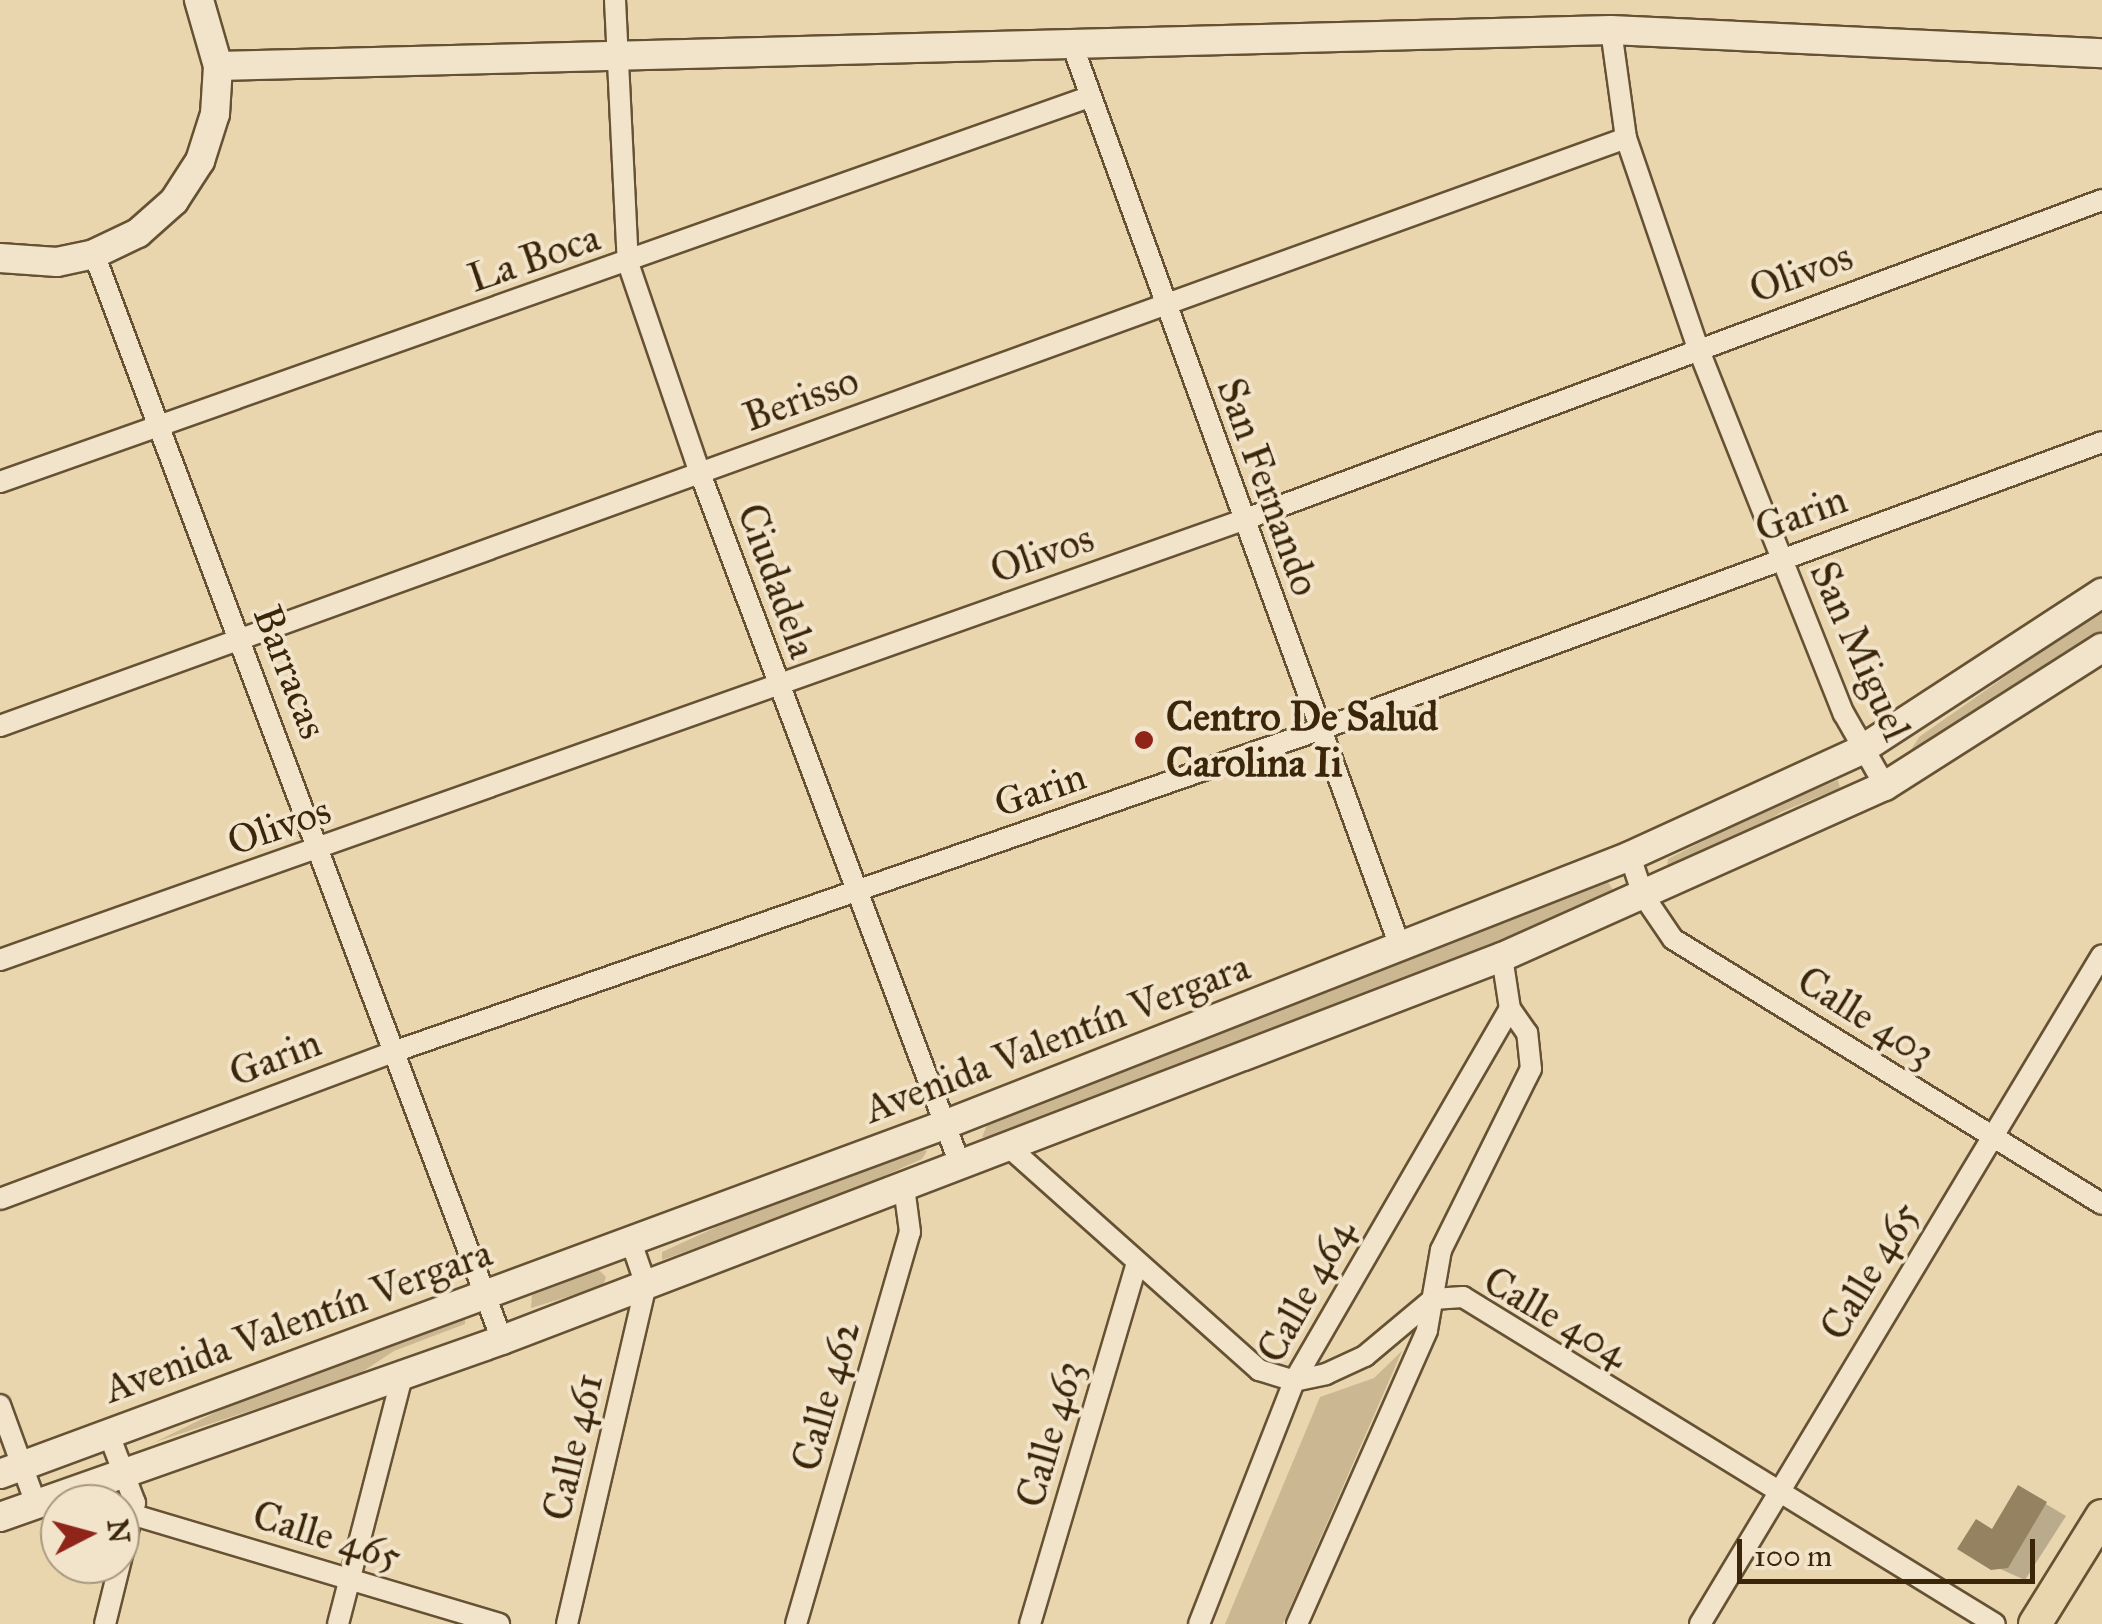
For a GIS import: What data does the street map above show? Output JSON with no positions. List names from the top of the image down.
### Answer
{
  "streets": {
    "street": [
      "La Boca",
      "Olivos",
      "Berisso",
      "San Fernando",
      "Garin",
      "Ciudadela",
      "San Miguel",
      "Barracas",
      "Calle 403",
      "Avenida Valentín Vergara",
      "Calle 465",
      "Calle 464",
      "Calle 404",
      "Calle 462",
      "Calle 463",
      "Calle 461"
    ]
  },
  "crossings": [
    ["La Boca", "San Fernando"],
    ["La Boca", "Ciudadela"],
    ["La Boca", "Barracas"],
    ["Olivos", "San Fernando"],
    ["Olivos", "Ciudadela"],
    ["Olivos", "San Miguel"],
    ["Olivos", "Barracas"],
    ["Berisso", "San Fernando"],
    ["Berisso", "Ciudadela"],
    ["Berisso", "San Miguel"],
    ["Berisso", "Barracas"],
    ["San Fernando", "Garin"],
    ["San Fernando", "Avenida Valentín Vergara"],
    ["Garin", "Ciudadela"],
    ["Garin", "San Miguel"],
    ["Garin", "Barracas"],
    ["Ciudadela", "Avenida Valentín Vergara"],
    ["San Miguel", "Avenida Valentín Vergara"],
    ["Barracas", "Avenida Valentín Vergara"],
    ["Calle 403", "Avenida Valentín Vergara"],
    ["Calle 403", "Calle 465"],
    ["Avenida Valentín Vergara", "Calle 462"],
    ["Avenida Valentín Vergara", "Calle 461"],
    ["Calle 465", "Calle 404"],
    ["Calle 464", "Calle 404"]
  ],
  "places": ["Centro De Salud Carolina Ii"],
  "scale_bar": "100 m",
  "north": "right"
}
